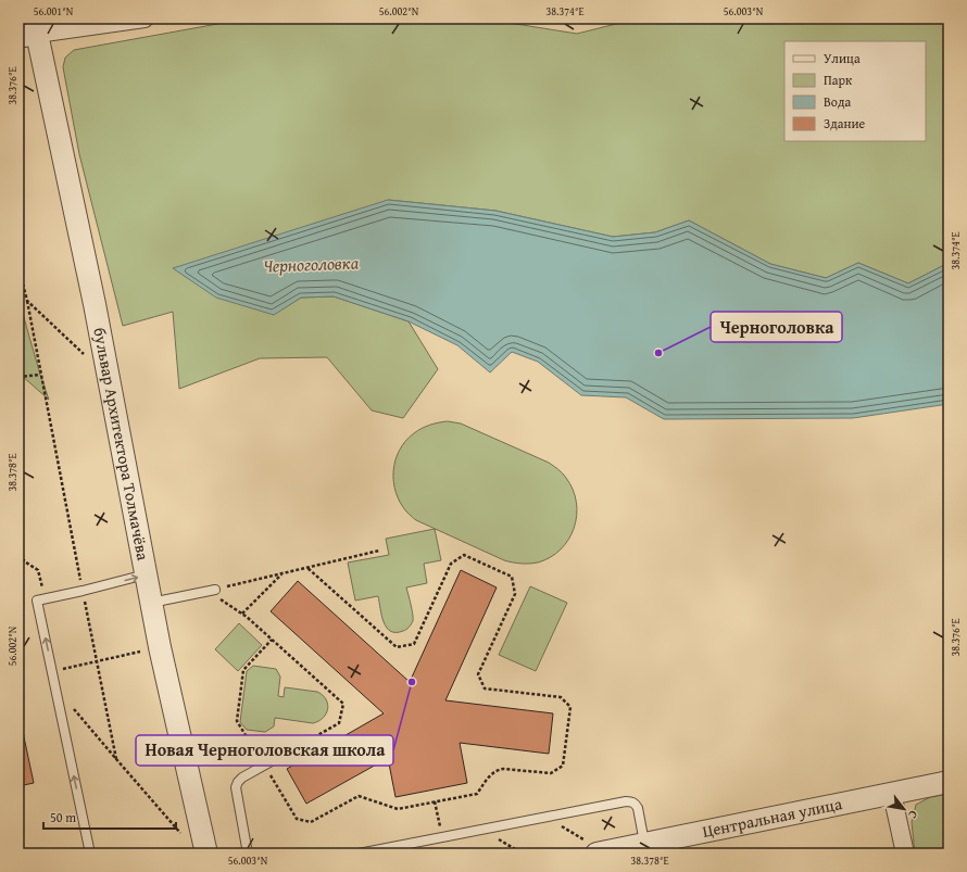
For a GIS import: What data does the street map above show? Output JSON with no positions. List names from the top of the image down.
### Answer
{
  "streets": {
    "street": ["бульвар Архитектора Толмачёва", "Центральная улица"]
  },
  "water": ["Черноголовка"],
  "places": ["Черноголовка", "Новая Черноголовская школа"],
  "legend": [
    "Улица",
    "Парк",
    "Вода",
    "Здание"
  ],
  "scale_bar": "50 m",
  "north": "bottom right",
  "coordinates": [
    "56.001°N",
    "56.002°N",
    "38.374°E",
    "56.003°N",
    "38.376°E",
    "38.378°E"
  ]
}
